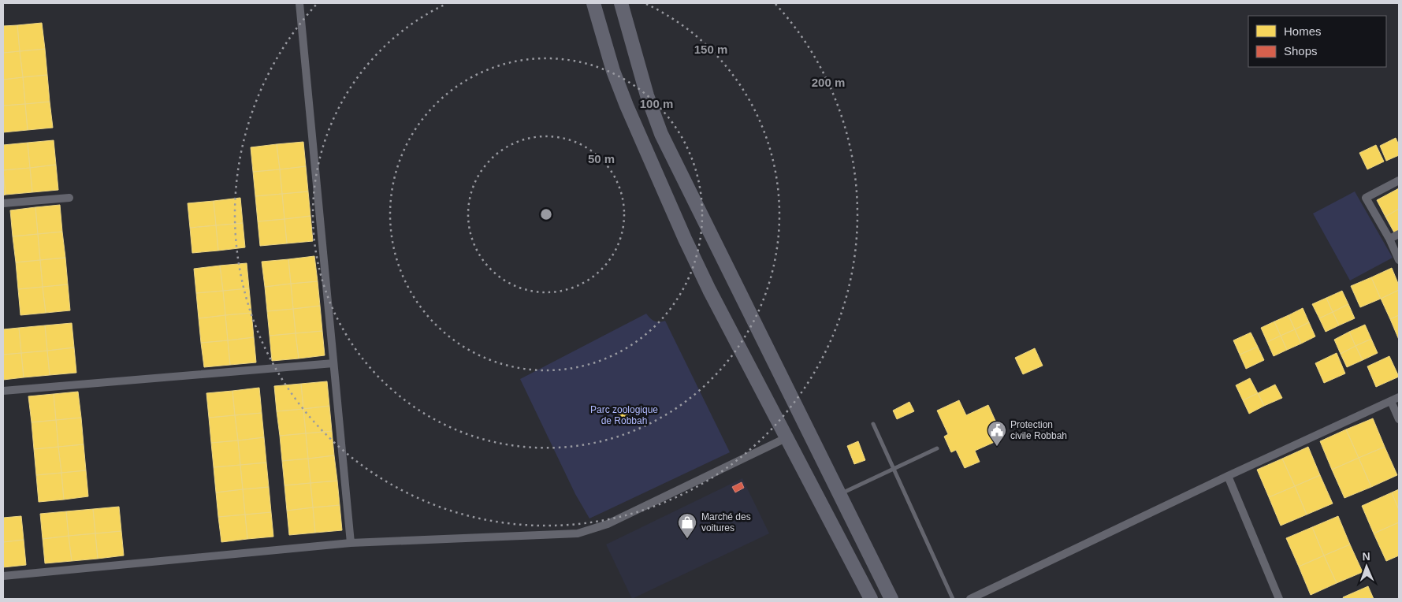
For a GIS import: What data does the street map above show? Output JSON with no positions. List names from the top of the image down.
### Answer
{
  "parks": ["Parc zoologique de Robbah"],
  "places": {
    "public building": ["Protection civile Robbah"],
    "shop": ["Marché des voitures"]
  },
  "legend": ["Homes", "Shops"],
  "north": "top",
  "rings": [
    "150 m",
    "200 m",
    "100 m",
    "50 m"
  ]
}
